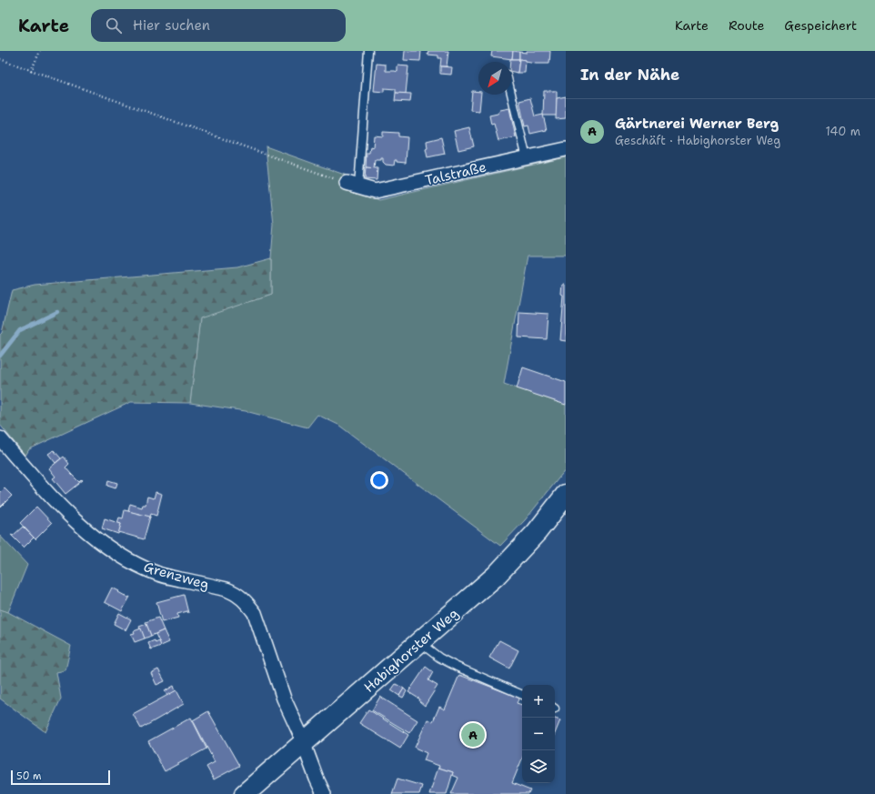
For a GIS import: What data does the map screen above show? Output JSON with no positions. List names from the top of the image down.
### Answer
{
  "streets": {
    "street": ["Talstraße", "Grenzweg", "Habighorster Weg"]
  },
  "crossings": [
    ["Grenzweg", "Habighorster Weg"]
  ],
  "scale_bar": "50 m",
  "north": "bottom left",
  "page": {
    "header": "Karte",
    "search": "Hier suchen",
    "nav": ["Karte", "Route", "Gespeichert"],
    "heading": "In der Nähe",
    "list": [
      {
        "mark": "A",
        "name": "Gärtnerei Werner Berg",
        "note": "Geschäft · Habighorster Weg",
        "value": "140 m"
      }
    ],
    "map_buttons": ["+", "−"],
    "pins": "A",
    "scale": "50 m"
  }
}
